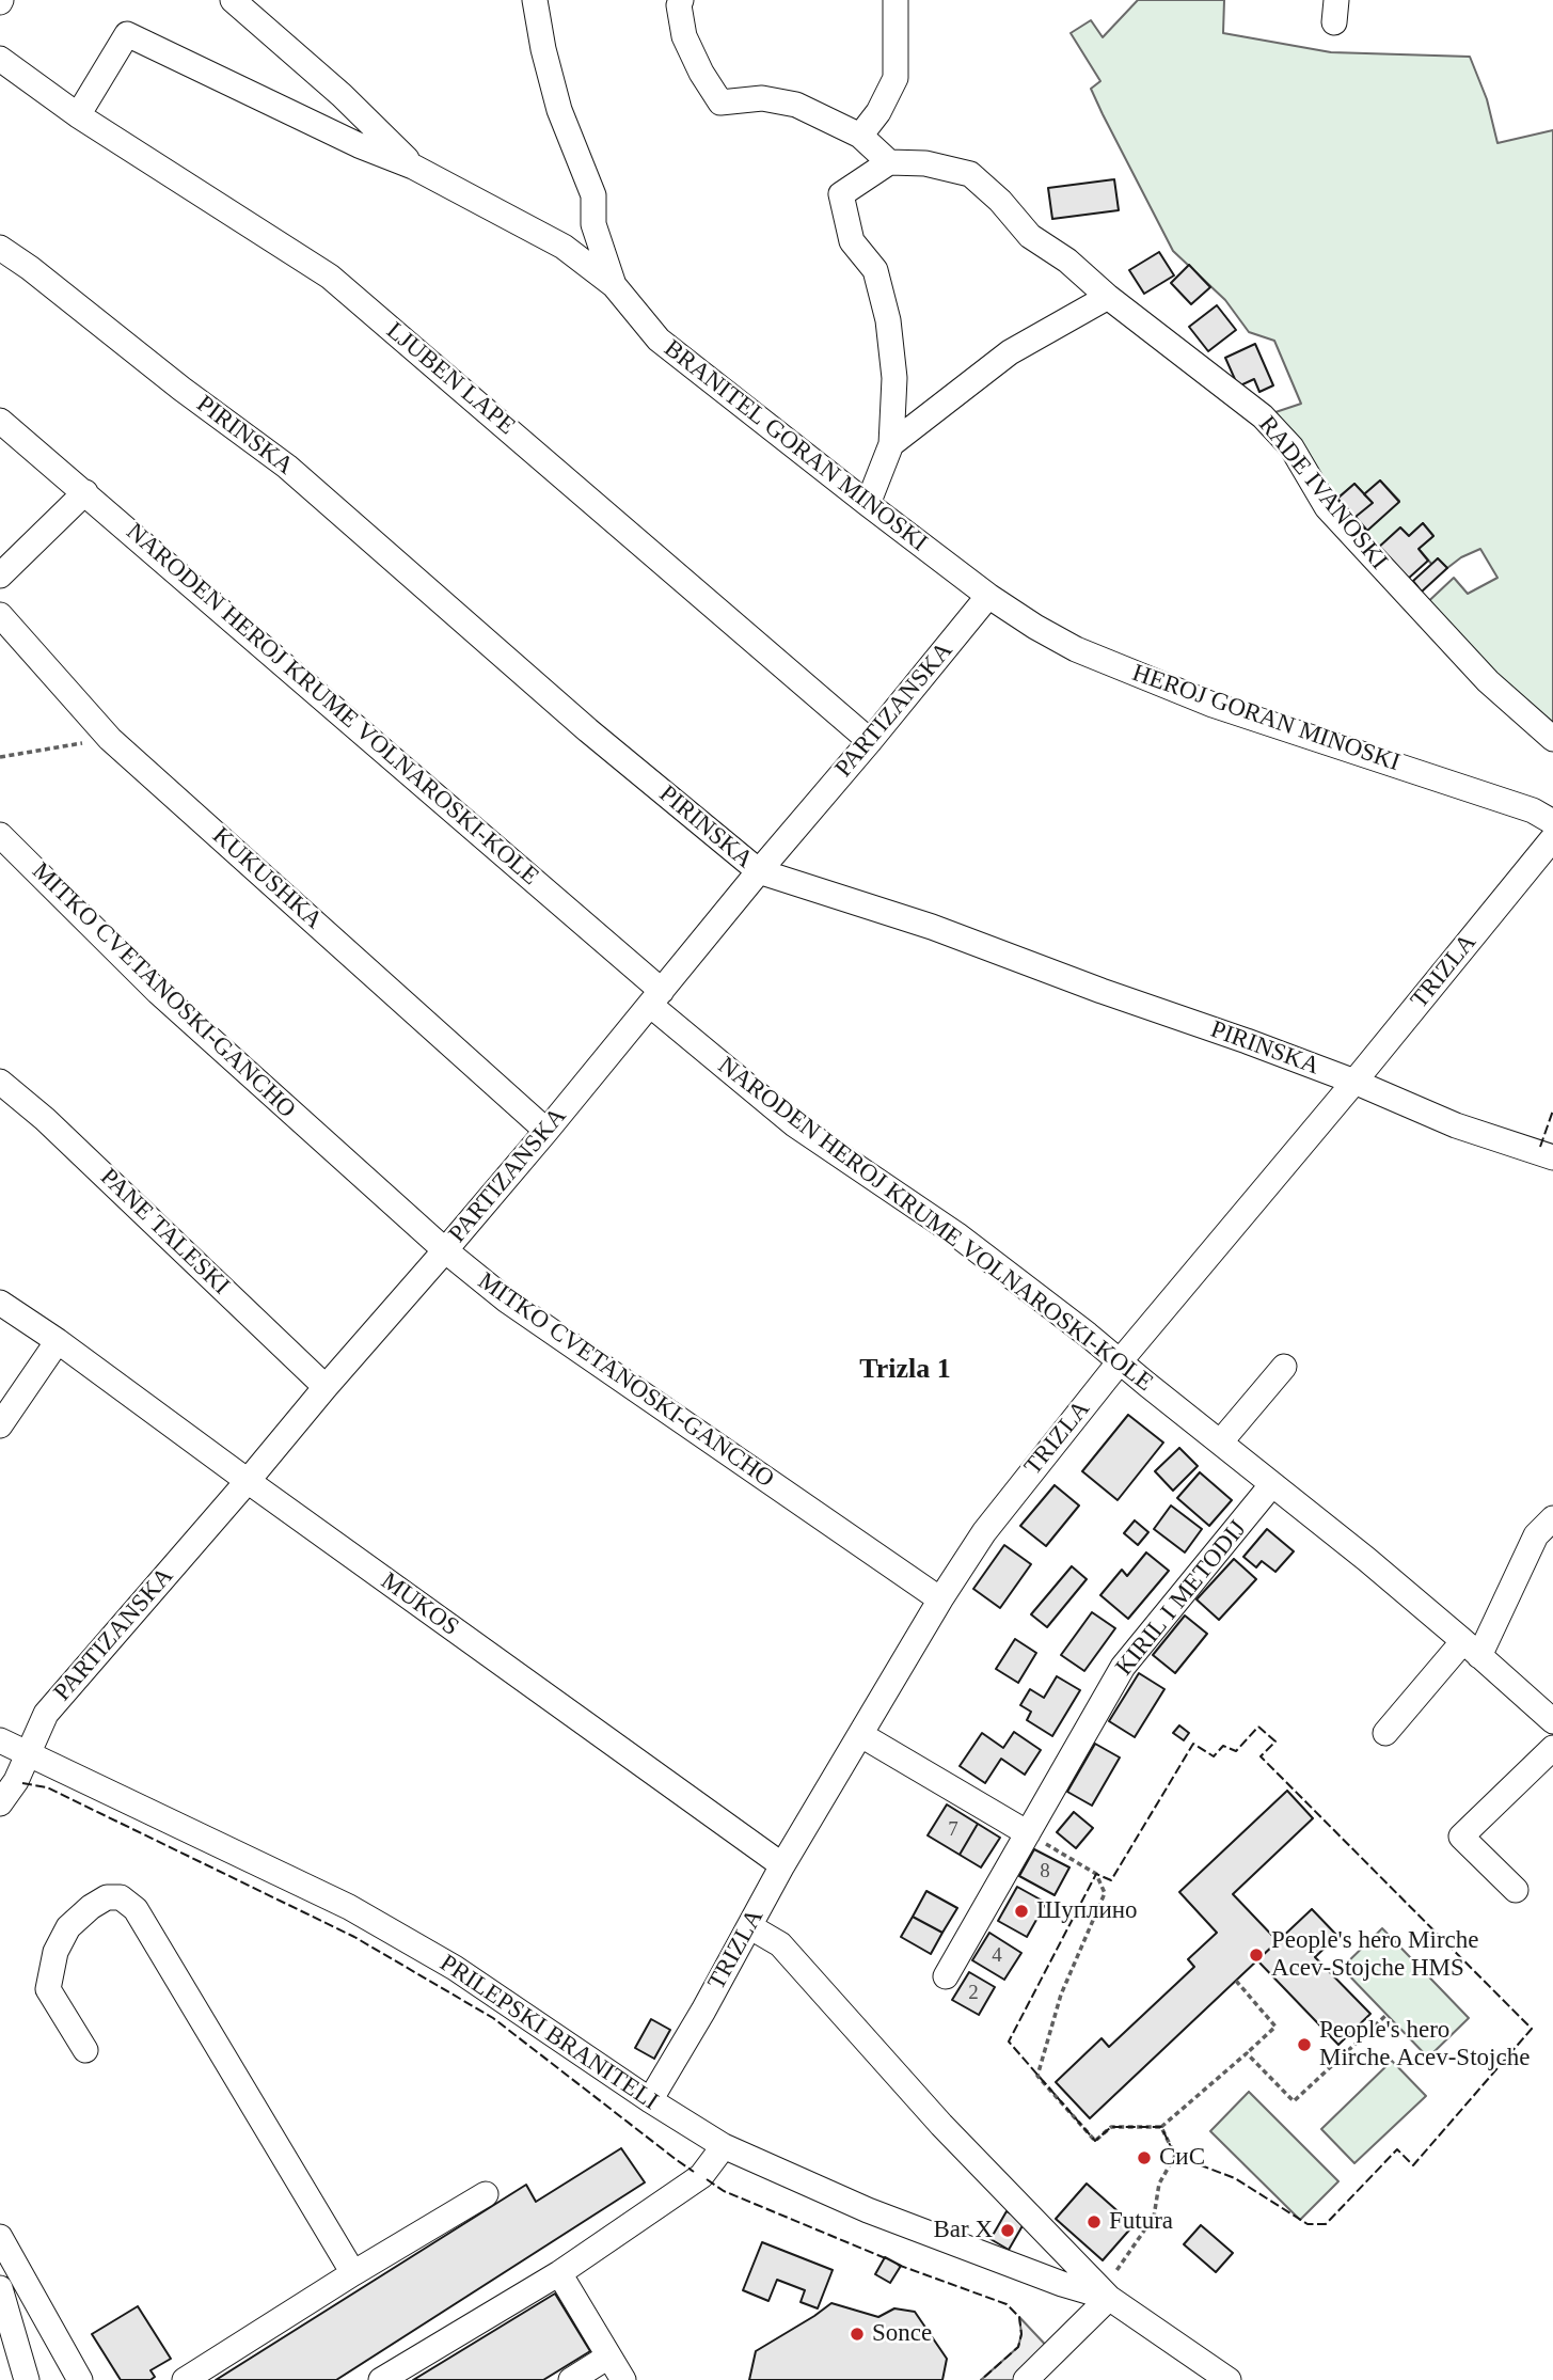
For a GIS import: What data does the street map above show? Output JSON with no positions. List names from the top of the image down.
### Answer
{
  "streets": {
    "street": [
      "LJUBEN LAPE",
      "PIRINSKA",
      "BRANITEL GORAN MINOSKI",
      "RADE IVANOSKI",
      "NARODEN HEROJ KRUME VOLNAROSKI-KOLE",
      "PARTIZANSKA",
      "HEROJ GORAN MINOSKI",
      "KUKUSHKA",
      "TRIZLA",
      "MITKO CVETANOSKI-GANCHO",
      "PANE TALESKI",
      "KIRIL I METODIJ",
      "MUKOS",
      "PRILEPSKI BRANITELI"
    ]
  },
  "crossings": [
    ["LJUBEN LAPE", "BRANITEL GORAN MINOSKI"],
    ["LJUBEN LAPE", "PARTIZANSKA"],
    ["PIRINSKA", "PARTIZANSKA"],
    ["PIRINSKA", "TRIZLA"],
    ["BRANITEL GORAN MINOSKI", "PARTIZANSKA"],
    ["BRANITEL GORAN MINOSKI", "HEROJ GORAN MINOSKI"],
    ["NARODEN HEROJ KRUME VOLNAROSKI-KOLE", "PARTIZANSKA"],
    ["NARODEN HEROJ KRUME VOLNAROSKI-KOLE", "TRIZLA"],
    ["NARODEN HEROJ KRUME VOLNAROSKI-KOLE", "KIRIL I METODIJ"],
    ["PARTIZANSKA", "HEROJ GORAN MINOSKI"],
    ["PARTIZANSKA", "KUKUSHKA"],
    ["PARTIZANSKA", "MITKO CVETANOSKI-GANCHO"],
    ["PARTIZANSKA", "PANE TALESKI"],
    ["PARTIZANSKA", "MUKOS"],
    ["PARTIZANSKA", "PRILEPSKI BRANITELI"],
    ["TRIZLA", "MITKO CVETANOSKI-GANCHO"],
    ["TRIZLA", "MUKOS"],
    ["TRIZLA", "PRILEPSKI BRANITELI"]
  ],
  "districts": ["Trizla 1"],
  "places": [
    "Шуплино",
    "People's hero Mirche Acev-Stojche HMS",
    "People's hero Mirche Acev-Stojche",
    "СиС",
    "Futura",
    "Bar X",
    "Sonce"
  ],
  "house_numbers": [
    "7",
    "8",
    "4",
    "2"
  ]
}
